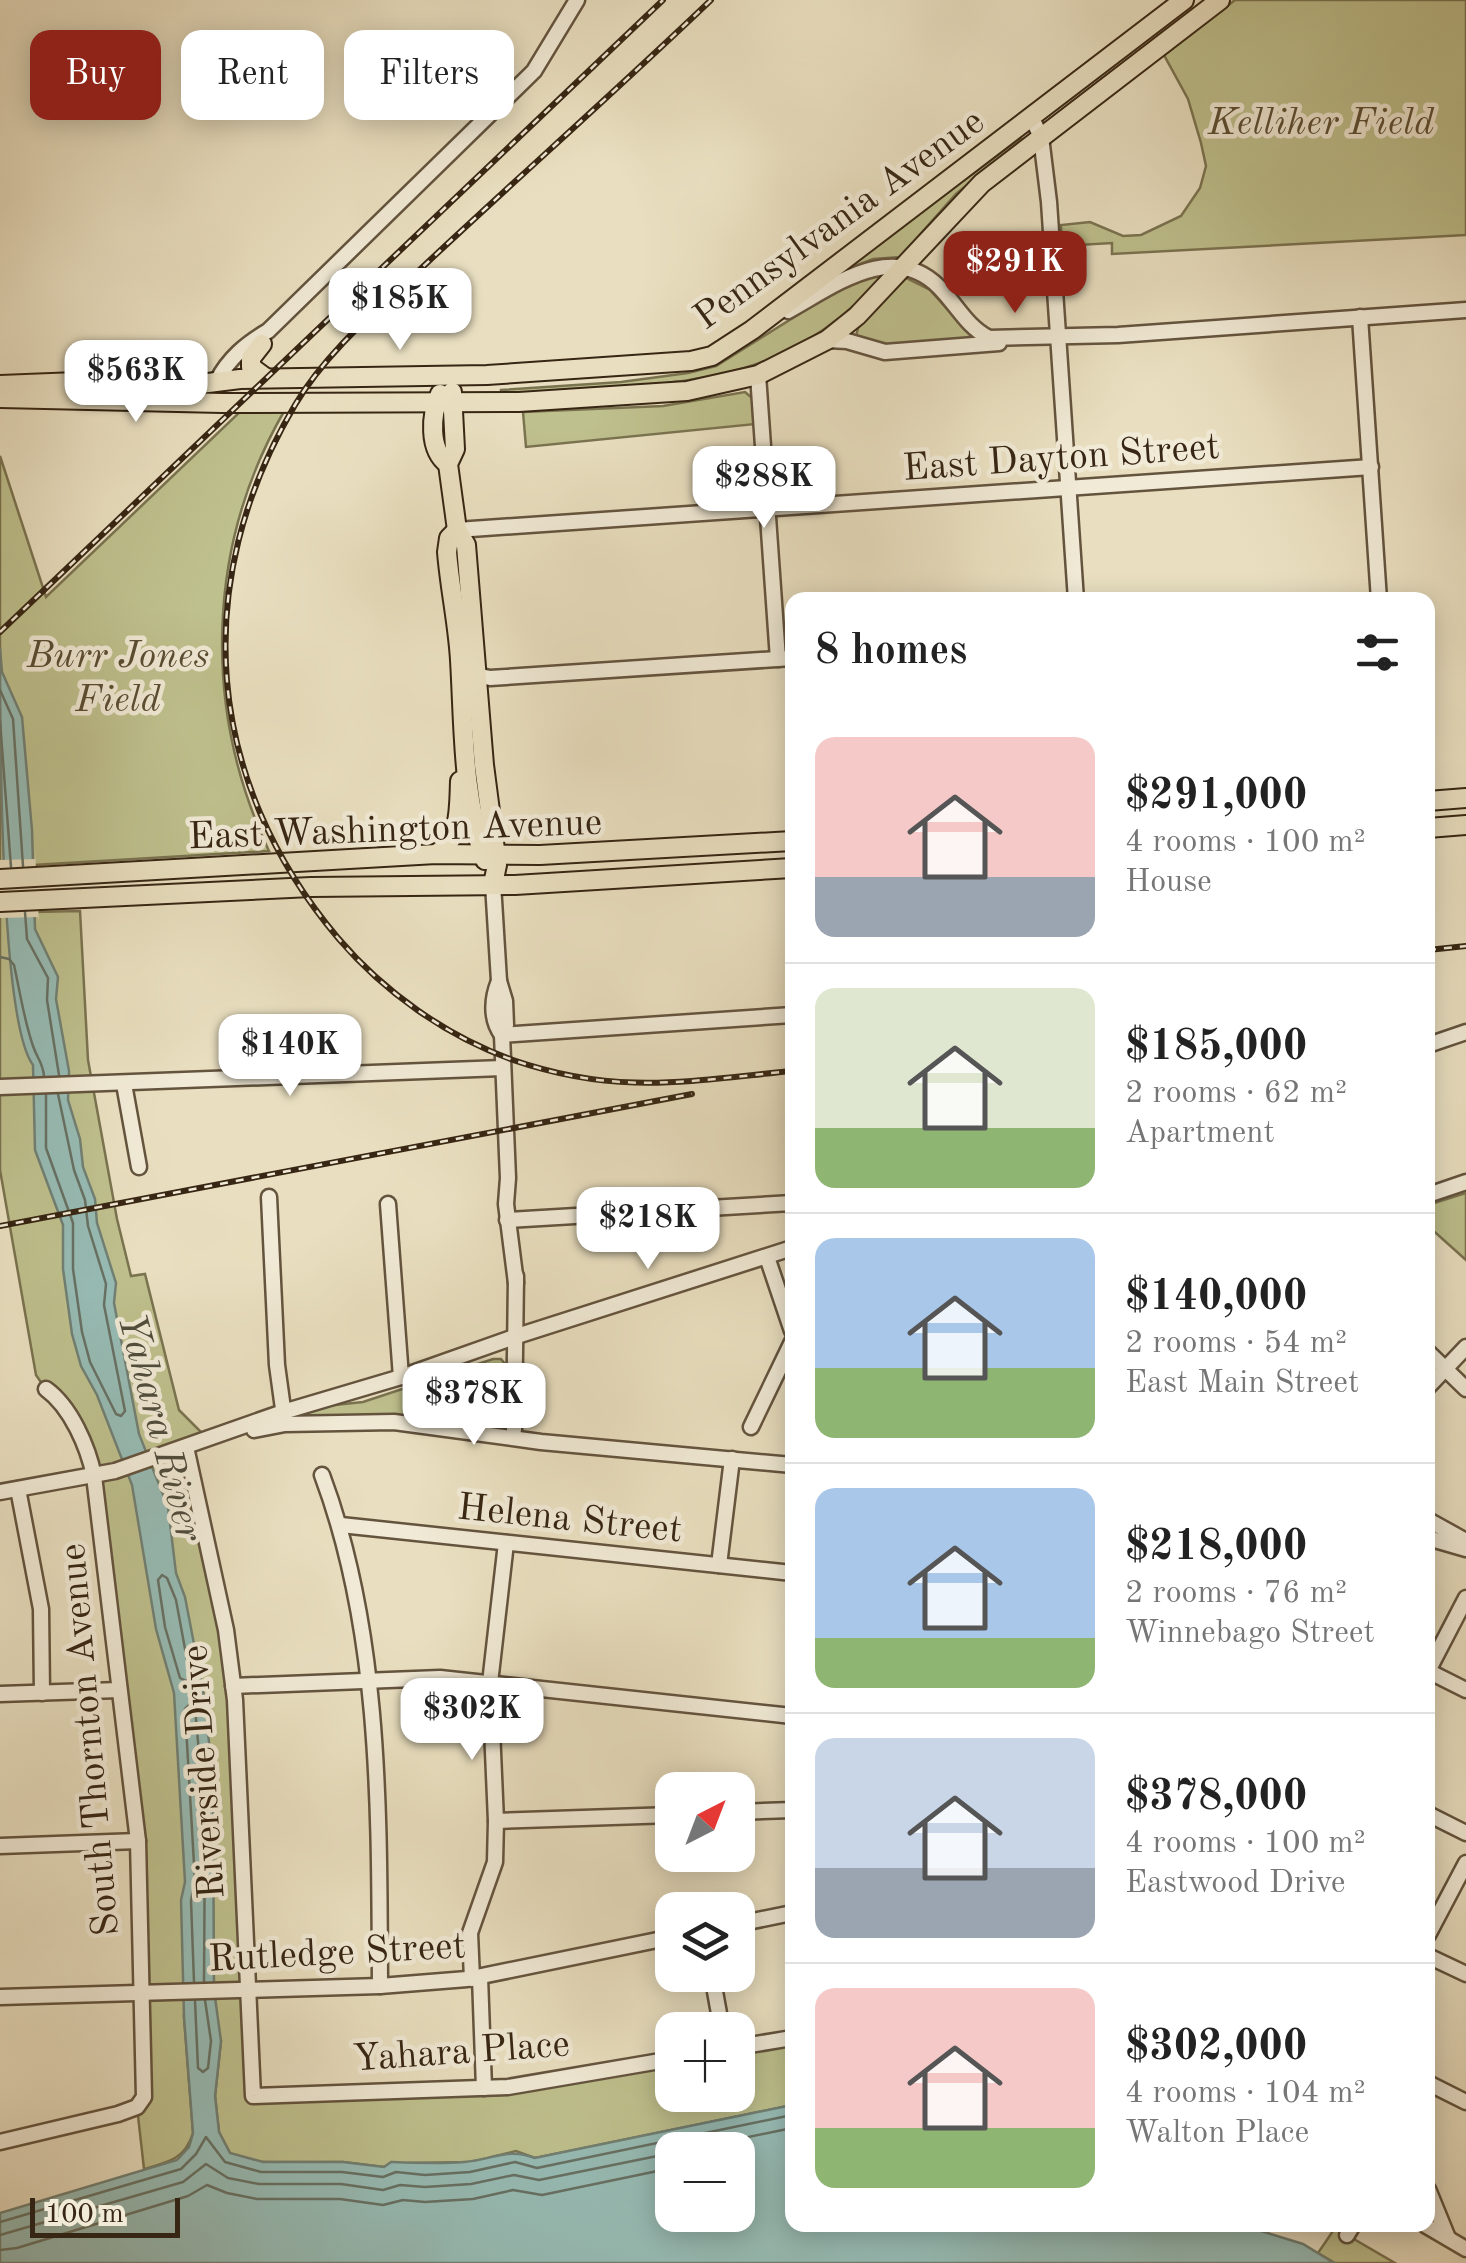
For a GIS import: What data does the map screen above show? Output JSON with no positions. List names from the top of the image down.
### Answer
{
  "streets": {
    "main road": ["Pennsylvania Avenue", "East Washington Avenue"],
    "street": [
      "East Dayton Street",
      "Helena Street",
      "South Thornton Avenue",
      "Riverside Drive",
      "Rutledge Street",
      "Yahara Place"
    ]
  },
  "crossings": [
    ["South Thornton Avenue", "Rutledge Street"],
    ["Riverside Drive", "Rutledge Street"],
    ["Riverside Drive", "Yahara Place"]
  ],
  "water": ["Yahara River"],
  "parks": ["Kelliher Field", "Burr Jones Field"],
  "scale_bar": "100 m",
  "north": "top right",
  "page": {
    "chip": ["Buy", "Rent", "Filters"],
    "price": [
      "$291K",
      "$185K",
      "$563K",
      "$288K",
      "$140K",
      "$218K",
      "$378K",
      "$302K"
    ],
    "heading": "8 homes",
    "list": [
      {
        "name": "$291,000",
        "note": "4 rooms · 100 m² · House"
      },
      {
        "name": "$185,000",
        "note": "2 rooms · 62 m² · Apartment"
      },
      {
        "name": "$140,000",
        "note": "2 rooms · 54 m² · East Main Street"
      },
      {
        "name": "$218,000",
        "note": "2 rooms · 76 m² · Winnebago Street"
      },
      {
        "name": "$378,000",
        "note": "4 rooms · 100 m² · Eastwood Drive"
      },
      {
        "name": "$302,000",
        "note": "4 rooms · 104 m² · Walton Place"
      }
    ],
    "map_buttons": ["+", "−"],
    "scale": "100 m"
  }
}
